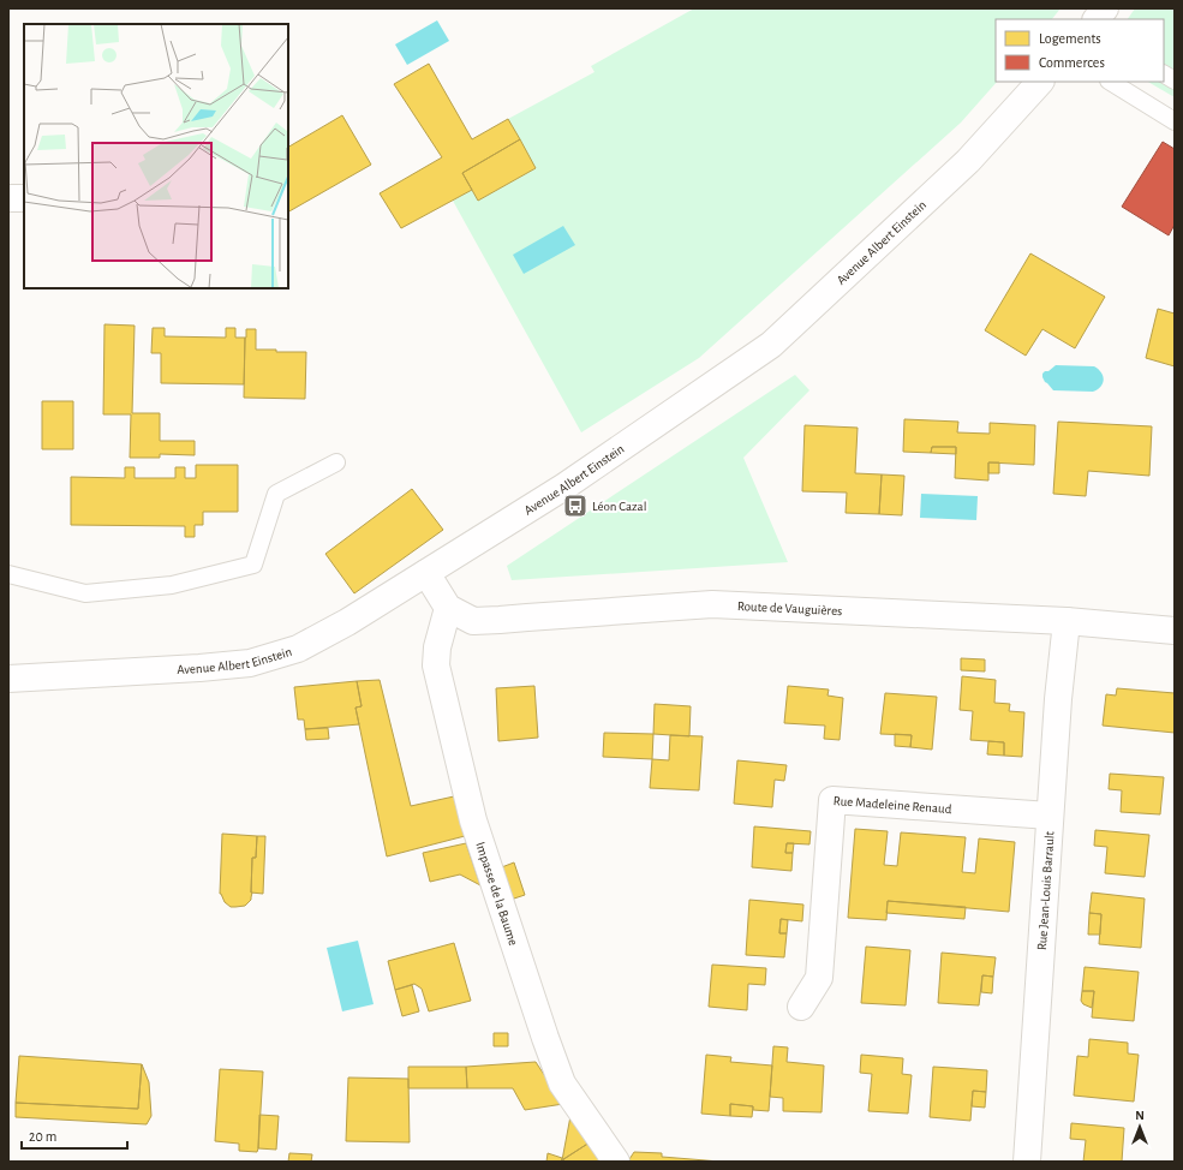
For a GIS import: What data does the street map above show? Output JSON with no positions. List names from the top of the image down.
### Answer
{
  "streets": {
    "street": [
      "Avenue Albert Einstein",
      "Route de Vauguières",
      "Rue Madeleine Renaud",
      "Rue Jean-Louis Barrault",
      "Impasse de la Baume"
    ]
  },
  "crossings": [
    ["Route de Vauguières", "Rue Jean-Louis Barrault"],
    ["Route de Vauguières", "Impasse de la Baume"],
    ["Rue Madeleine Renaud", "Rue Jean-Louis Barrault"]
  ],
  "places": {
    "bus stop": ["Léon Cazal"]
  },
  "legend": ["Logements", "Commerces"],
  "scale_bar": "20 m",
  "north": "top"
}
